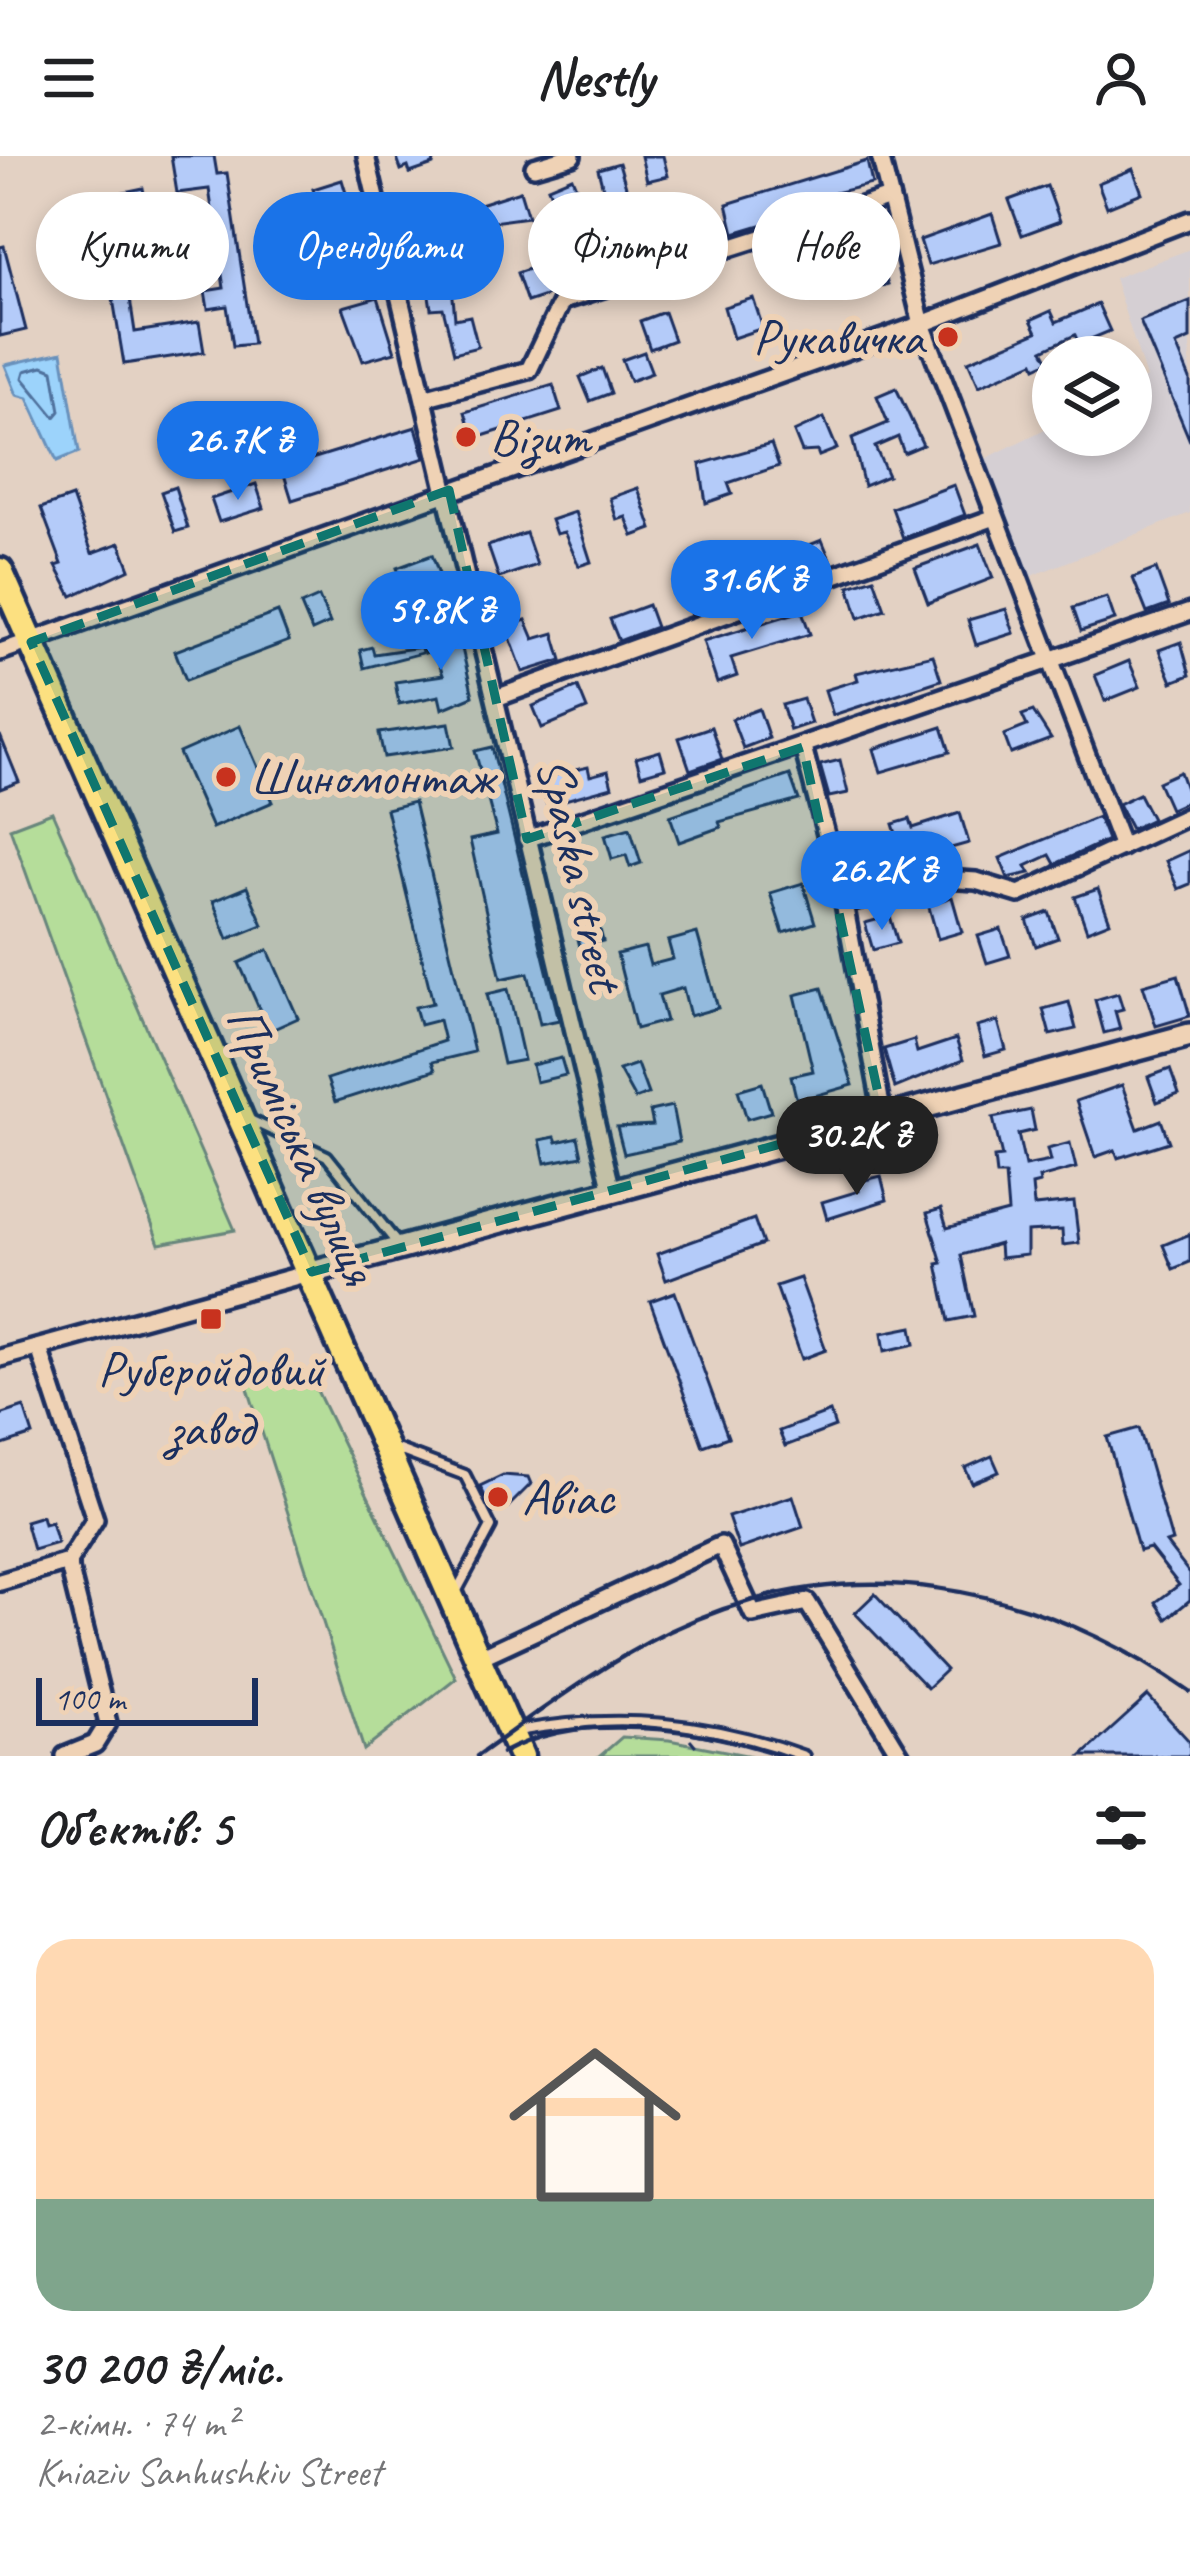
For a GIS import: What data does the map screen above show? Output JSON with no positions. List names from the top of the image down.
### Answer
{
  "streets": {
    "main road": ["Приміська вулиця"],
    "street": ["Spaska street"]
  },
  "places": {
    "other": [
      "Рукавичка",
      "Візит",
      "Шиномонтаж",
      "Авіас"
    ],
    "transit": ["Руберойдовий завод"]
  },
  "scale_bar": "100 m",
  "page": {
    "header": "Nestly",
    "chip": [
      "Купити",
      "Орендувати",
      "Фільтри",
      "Нове"
    ],
    "price": [
      "26.7K ₴",
      "31.6K ₴",
      "59.8K ₴",
      "26.2K ₴",
      "30.2K ₴"
    ],
    "scale": "100 m",
    "heading": "Об’єктів: 5",
    "list": [
      {
        "name": "30 200 ₴/міс.",
        "note": "2-кімн. · 74 m² · Kniaziv Sanhushkiv Street"
      }
    ]
  }
}
